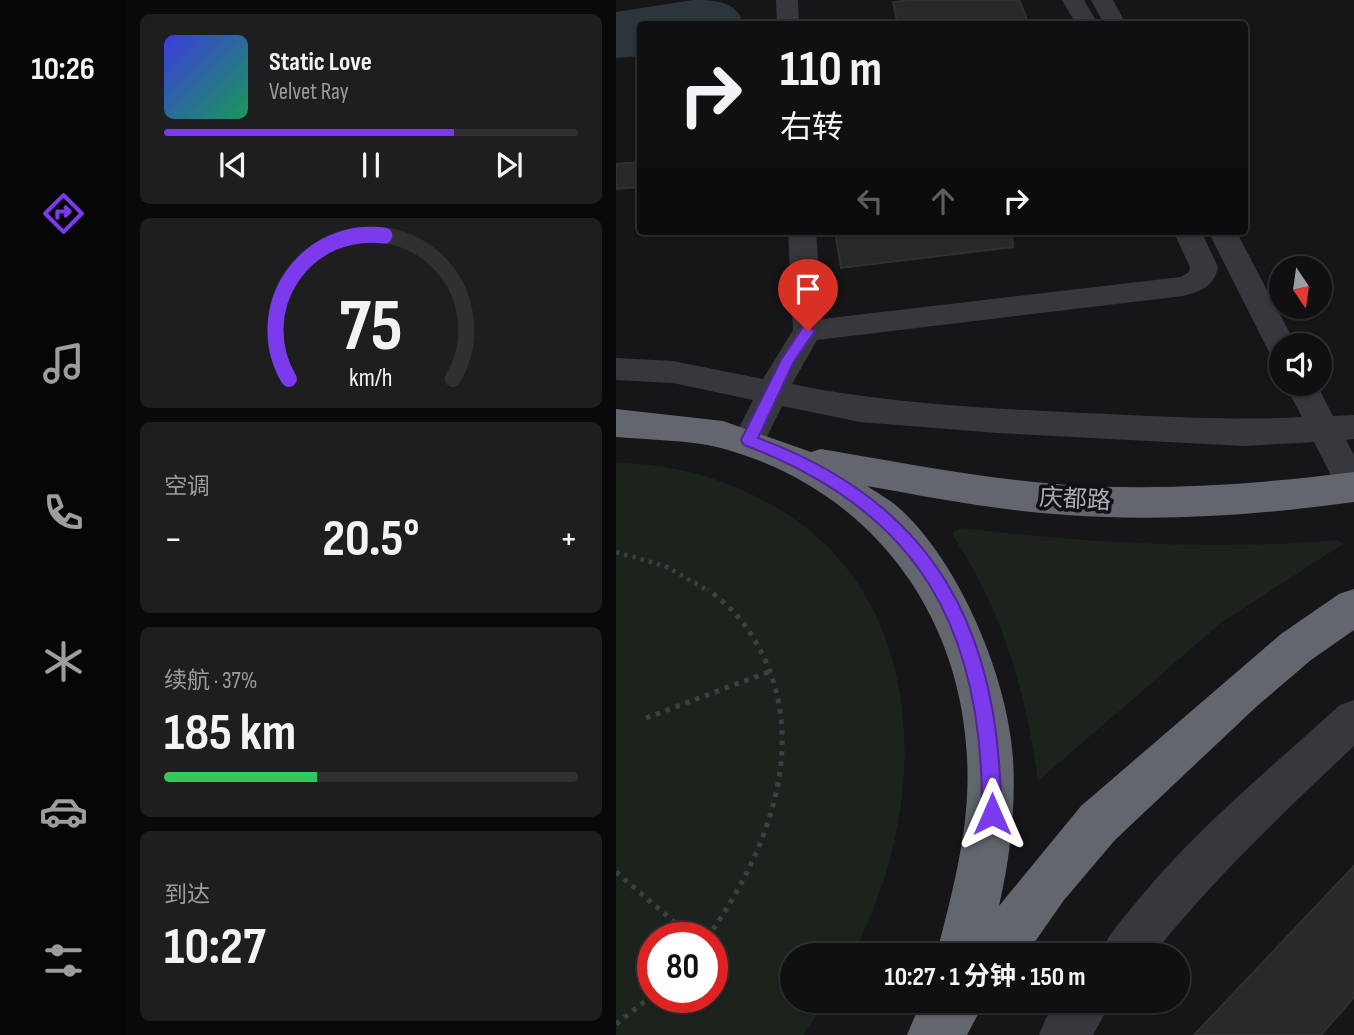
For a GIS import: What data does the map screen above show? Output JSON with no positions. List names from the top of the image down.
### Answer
{
  "streets": {
    "highway": ["庆都路"]
  },
  "north": "bottom",
  "page": {
    "tabs": "10:26",
    "turn": ["110 m", "右转"],
    "song": ["Static Love", "Velvet Ray"],
    "tile": [
      "空调",
      ["续航 · 37%", "185 km"],
      ["到达", "10:27"]
    ],
    "heat": ["−", "20.5°", "+"],
    "limit": "80",
    "trip": "10:27 · 1 分钟 · 150 m",
    "gauge": ["75", "km/h"]
  }
}
